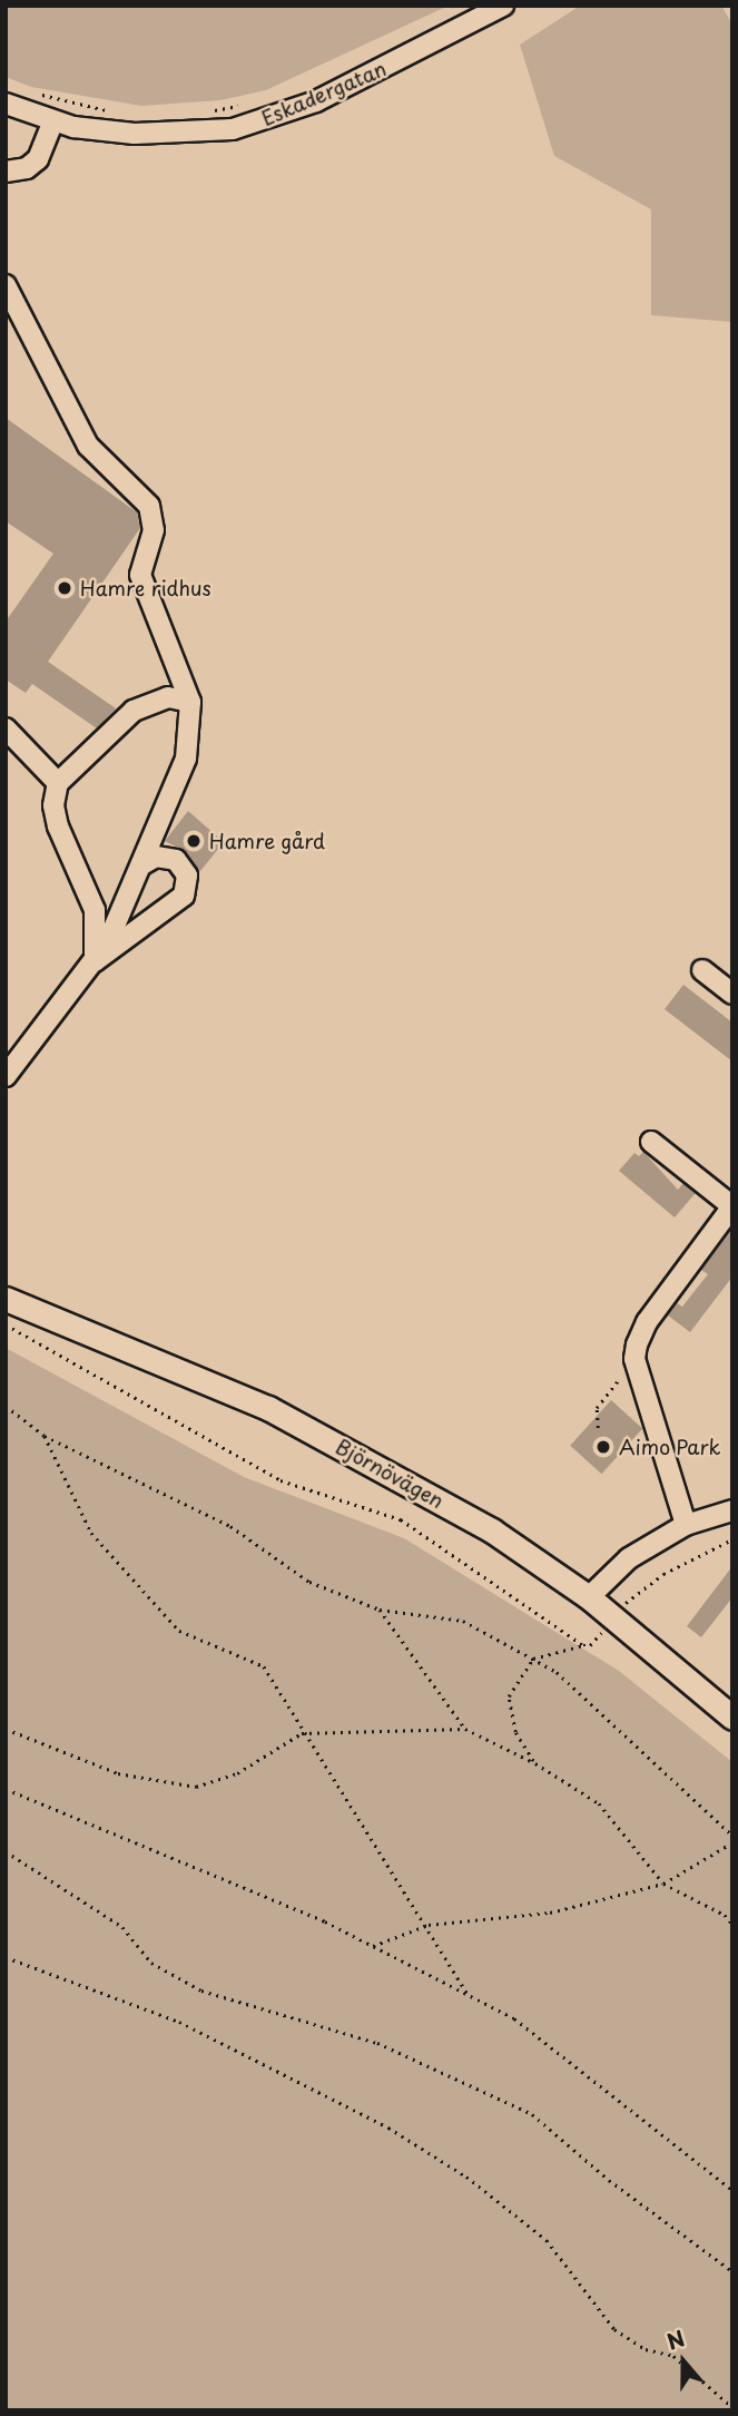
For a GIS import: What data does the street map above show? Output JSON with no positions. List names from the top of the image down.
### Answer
{
  "streets": {
    "main road": ["Björnövägen"],
    "street": ["Eskadergatan"]
  },
  "places": ["Hamre ridhus", "Hamre gård", "Aimo Park"],
  "north": "top"
}
